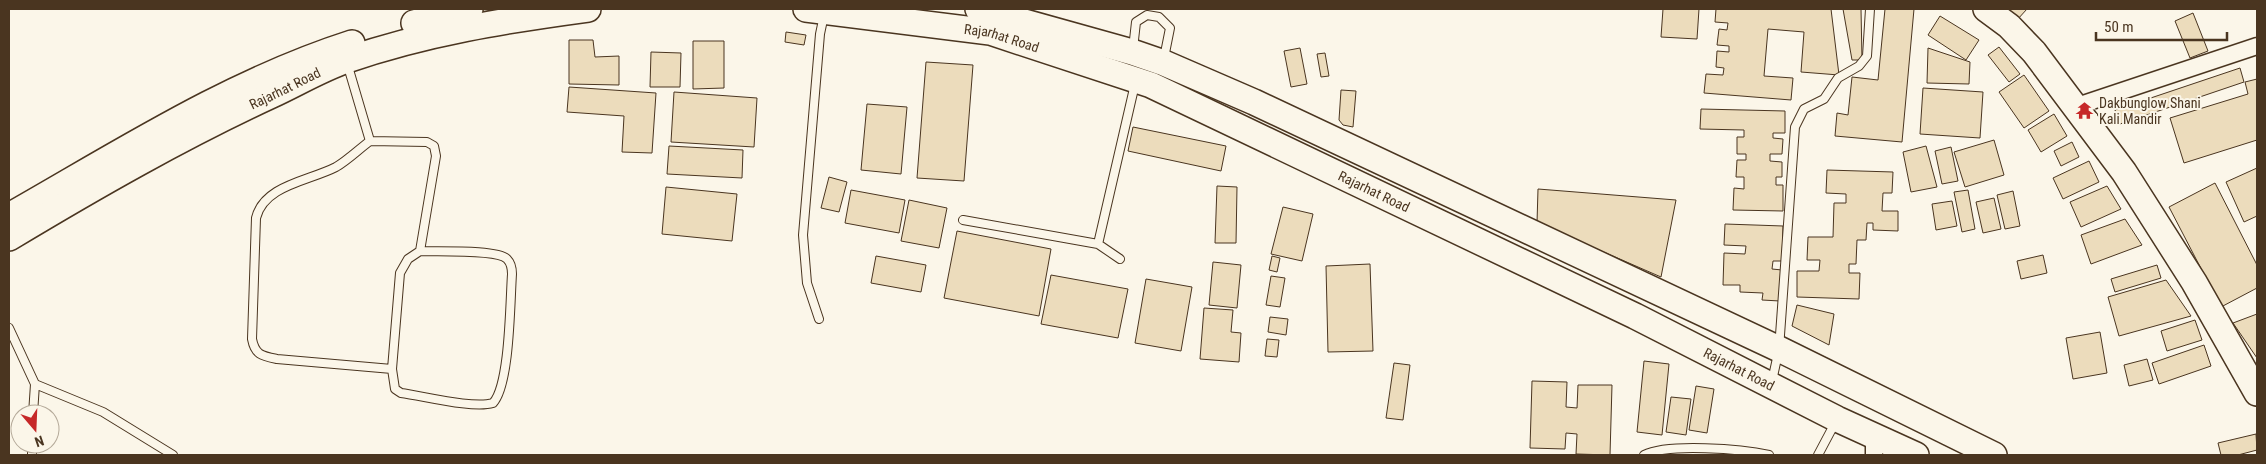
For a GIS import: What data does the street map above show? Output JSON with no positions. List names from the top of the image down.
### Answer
{
  "streets": {
    "main road": ["Rajarhat Road"]
  },
  "places": {
    "temple": ["Dakbunglow Shani Kali Mandir"]
  },
  "scale_bar": "50 m",
  "north": "bottom"
}
